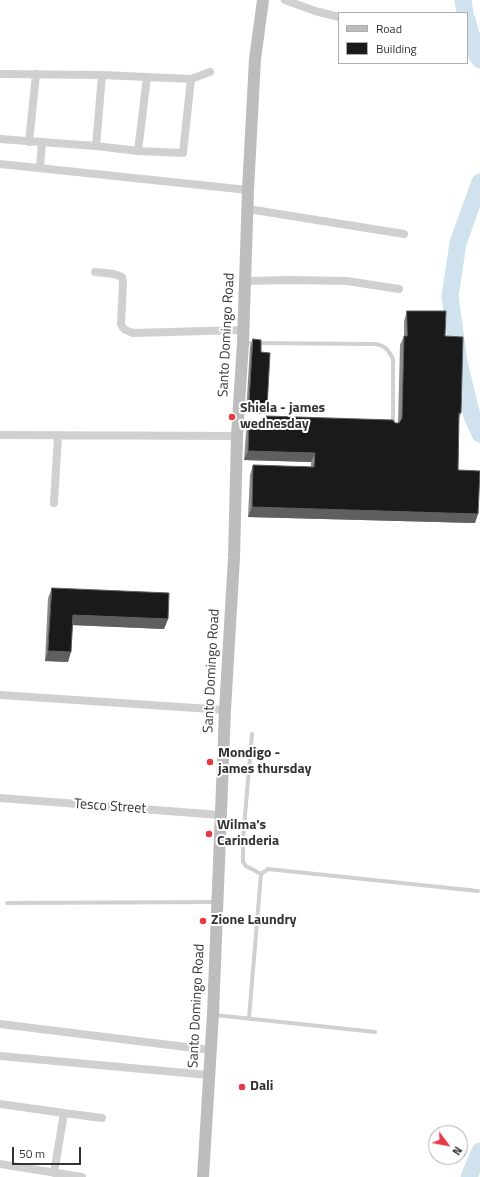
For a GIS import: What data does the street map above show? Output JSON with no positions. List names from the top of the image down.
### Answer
{
  "streets": {
    "street": ["Santo Domingo Road", "Tesco Street"]
  },
  "crossings": [
    ["Santo Domingo Road", "Tesco Street"]
  ],
  "places": [
    "Shiela - james wednesday",
    "Mondigo - james thursday",
    "Wilma's Carinderia",
    "Zione Laundry",
    "Dali"
  ],
  "legend": ["Road", "Building"],
  "scale_bar": "50 m",
  "north": "bottom right"
}
